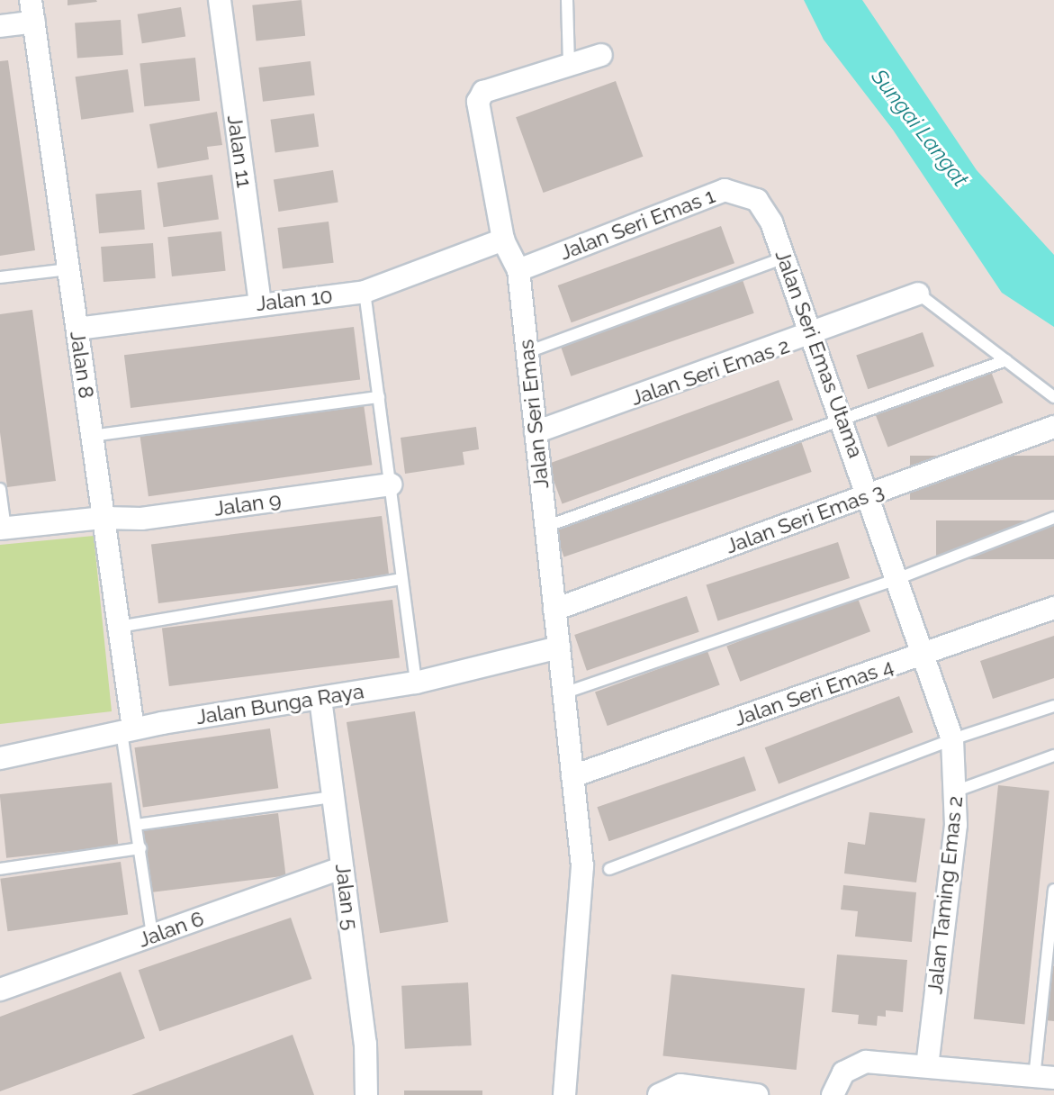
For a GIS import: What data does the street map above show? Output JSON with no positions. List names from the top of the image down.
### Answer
{
  "streets": {
    "street": [
      "Jalan 11",
      "Jalan Seri Emas 1",
      "Jalan 10",
      "Jalan Seri Emas Utama",
      "Jalan 8",
      "Jalan Seri Emas 2",
      "Jalan Seri Emas",
      "Jalan 9",
      "Jalan Seri Emas 3",
      "Jalan Seri Emas 4",
      "Jalan Bunga Raya",
      "Jalan Taming Emas 2",
      "Jalan 5",
      "Jalan 6"
    ]
  },
  "crossings": [
    ["Jalan 11", "Jalan 10"],
    ["Jalan Seri Emas 1", "Jalan Seri Emas Utama"],
    ["Jalan Seri Emas 1", "Jalan Seri Emas"],
    ["Jalan 10", "Jalan 8"],
    ["Jalan 10", "Jalan Seri Emas"],
    ["Jalan Seri Emas Utama", "Jalan Seri Emas 2"],
    ["Jalan Seri Emas Utama", "Jalan Seri Emas 3"],
    ["Jalan Seri Emas Utama", "Jalan Seri Emas 4"],
    ["Jalan Seri Emas Utama", "Jalan Taming Emas 2"],
    ["Jalan 8", "Jalan 9"],
    ["Jalan 8", "Jalan Bunga Raya"],
    ["Jalan Seri Emas 2", "Jalan Seri Emas"],
    ["Jalan Seri Emas", "Jalan Seri Emas 3"],
    ["Jalan Seri Emas", "Jalan Seri Emas 4"],
    ["Jalan Seri Emas", "Jalan Bunga Raya"],
    ["Jalan Seri Emas 4", "Jalan Taming Emas 2"],
    ["Jalan Bunga Raya", "Jalan 5"],
    ["Jalan 5", "Jalan 6"]
  ],
  "water": ["Sungai Langat"]
}
